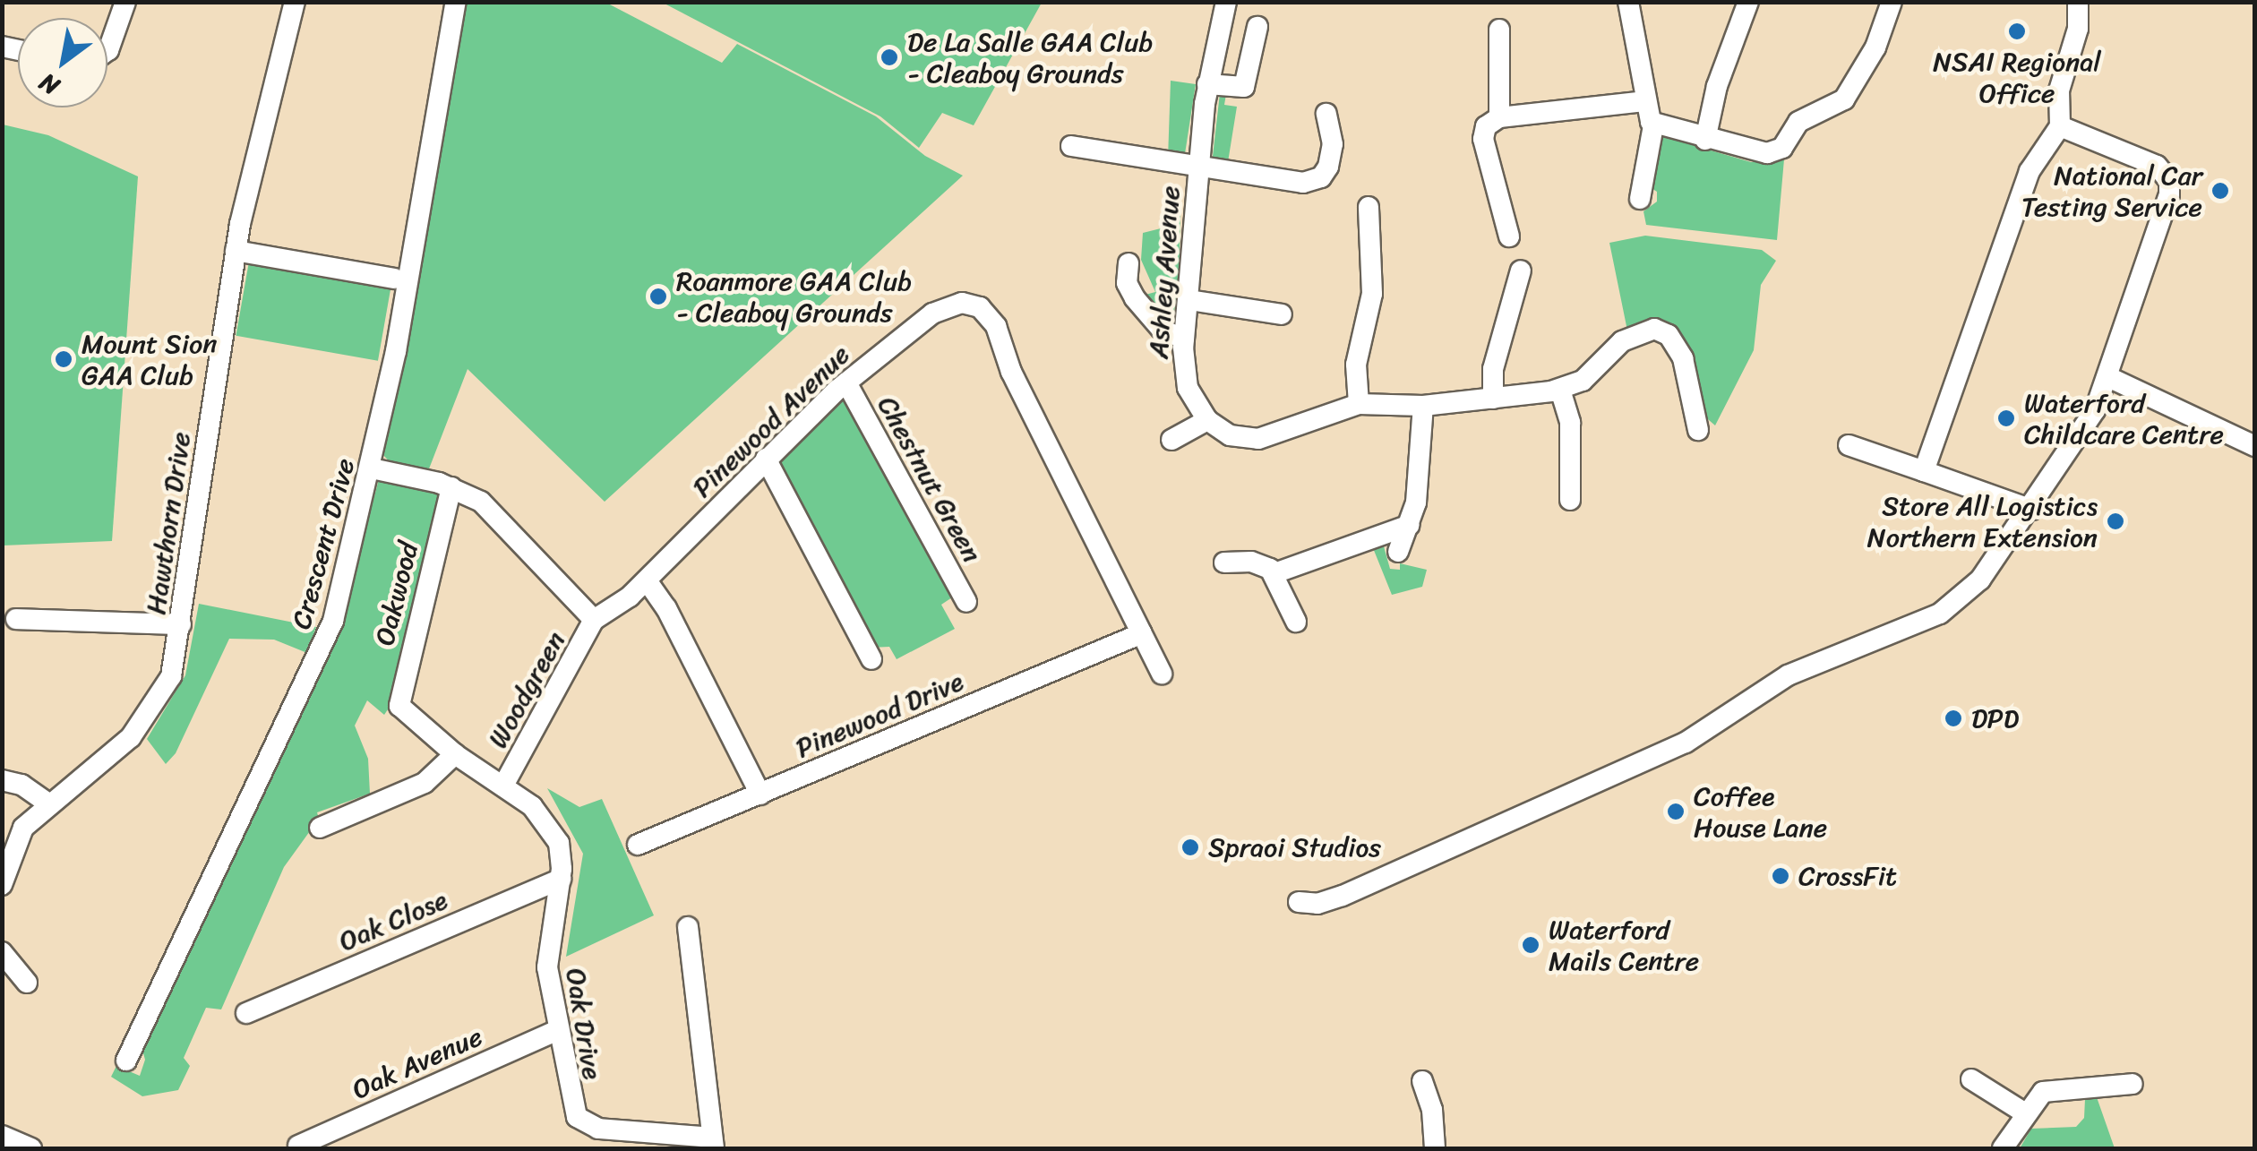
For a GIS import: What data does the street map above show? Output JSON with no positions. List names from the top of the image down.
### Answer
{
  "streets": {
    "street": [
      "Ashley Avenue",
      "Pinewood Avenue",
      "Chestnut Green",
      "Hawthorn Drive",
      "Crescent Drive",
      "Oakwood",
      "Woodgreen",
      "Pinewood Drive",
      "Oak Close",
      "Oak Drive",
      "Oak Avenue"
    ]
  },
  "crossings": [
    ["Pinewood Avenue", "Chestnut Green"],
    ["Pinewood Avenue", "Woodgreen"],
    ["Pinewood Avenue", "Pinewood Drive"],
    ["Oakwood", "Oak Drive"],
    ["Woodgreen", "Oak Drive"],
    ["Oak Close", "Oak Drive"],
    ["Oak Drive", "Oak Avenue"]
  ],
  "places": [
    "NSAI Regional Office",
    "De La Salle GAA Club - Cleaboy Grounds",
    "National Car Testing Service",
    "Roanmore GAA Club - Cleaboy Grounds",
    "Mount Sion GAA Club",
    "Waterford Childcare Centre",
    "Store All Logistics Northern Extension",
    "DPD",
    "Coffee House Lane",
    "Spraoi Studios",
    "CrossFit",
    "Waterford Mails Centre"
  ],
  "north": "bottom left"
}
